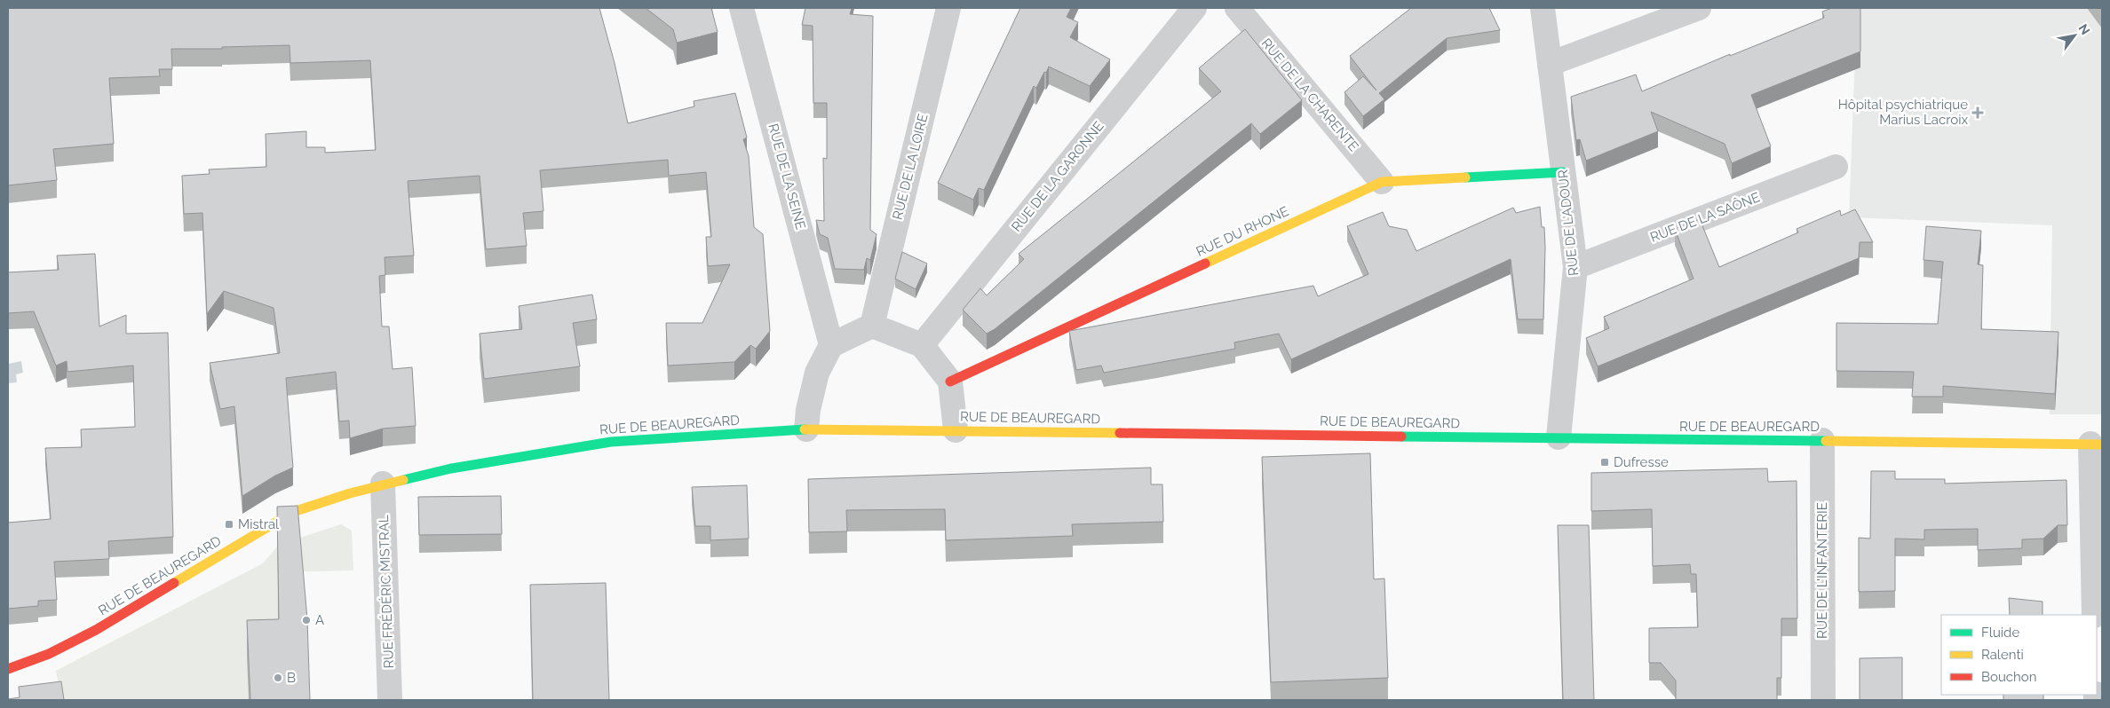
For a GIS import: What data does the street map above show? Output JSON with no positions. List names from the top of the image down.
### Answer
{
  "streets": {
    "street": [
      "RUE DE LA CHARENTE",
      "RUE DE LA LOIRE",
      "RUE DE LA SEINE",
      "RUE DE LA GARONNE",
      "RUE DE LA SAÔNE",
      "RUE DE L'ADOUR",
      "RUE DU RHONE",
      "RUE DE BEAUREGARD",
      "RUE DE L'INFANTERIE",
      "RUE FRÉDÉRIC MISTRAL"
    ]
  },
  "crossings": [
    ["RUE DE LA CHARENTE", "RUE DU RHONE"],
    ["RUE DE LA SAÔNE", "RUE DE L'ADOUR"],
    ["RUE DE L'ADOUR", "RUE DU RHONE"],
    ["RUE DE L'ADOUR", "RUE DE BEAUREGARD"],
    ["RUE DE BEAUREGARD", "RUE DE L'INFANTERIE"],
    ["RUE DE BEAUREGARD", "RUE FRÉDÉRIC MISTRAL"]
  ],
  "places": {
    "health": ["Hôpital psychiatrique Marius Lacroix"],
    "transit": ["Dufresse", "Mistral"],
    "other": ["A", "B"]
  },
  "legend": ["Fluide", "Ralenti", "Bouchon"],
  "north": "top right"
}
